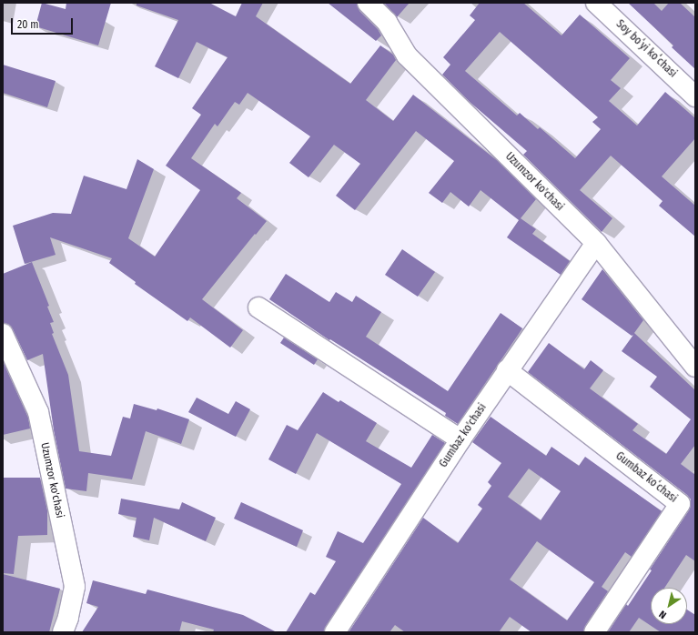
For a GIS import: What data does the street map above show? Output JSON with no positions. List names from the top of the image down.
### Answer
{
  "streets": {
    "street": [
      "Soy boʻyi koʻchasi",
      "Uzumzor ko'chasi",
      "Gumbaz ko'chasi",
      "Gumbaz koʻchasi"
    ]
  },
  "crossings": [
    ["Uzumzor ko'chasi", "Gumbaz ko'chasi"],
    ["Gumbaz ko'chasi", "Gumbaz koʻchasi"]
  ],
  "scale_bar": "20 m",
  "north": "bottom left"
}
